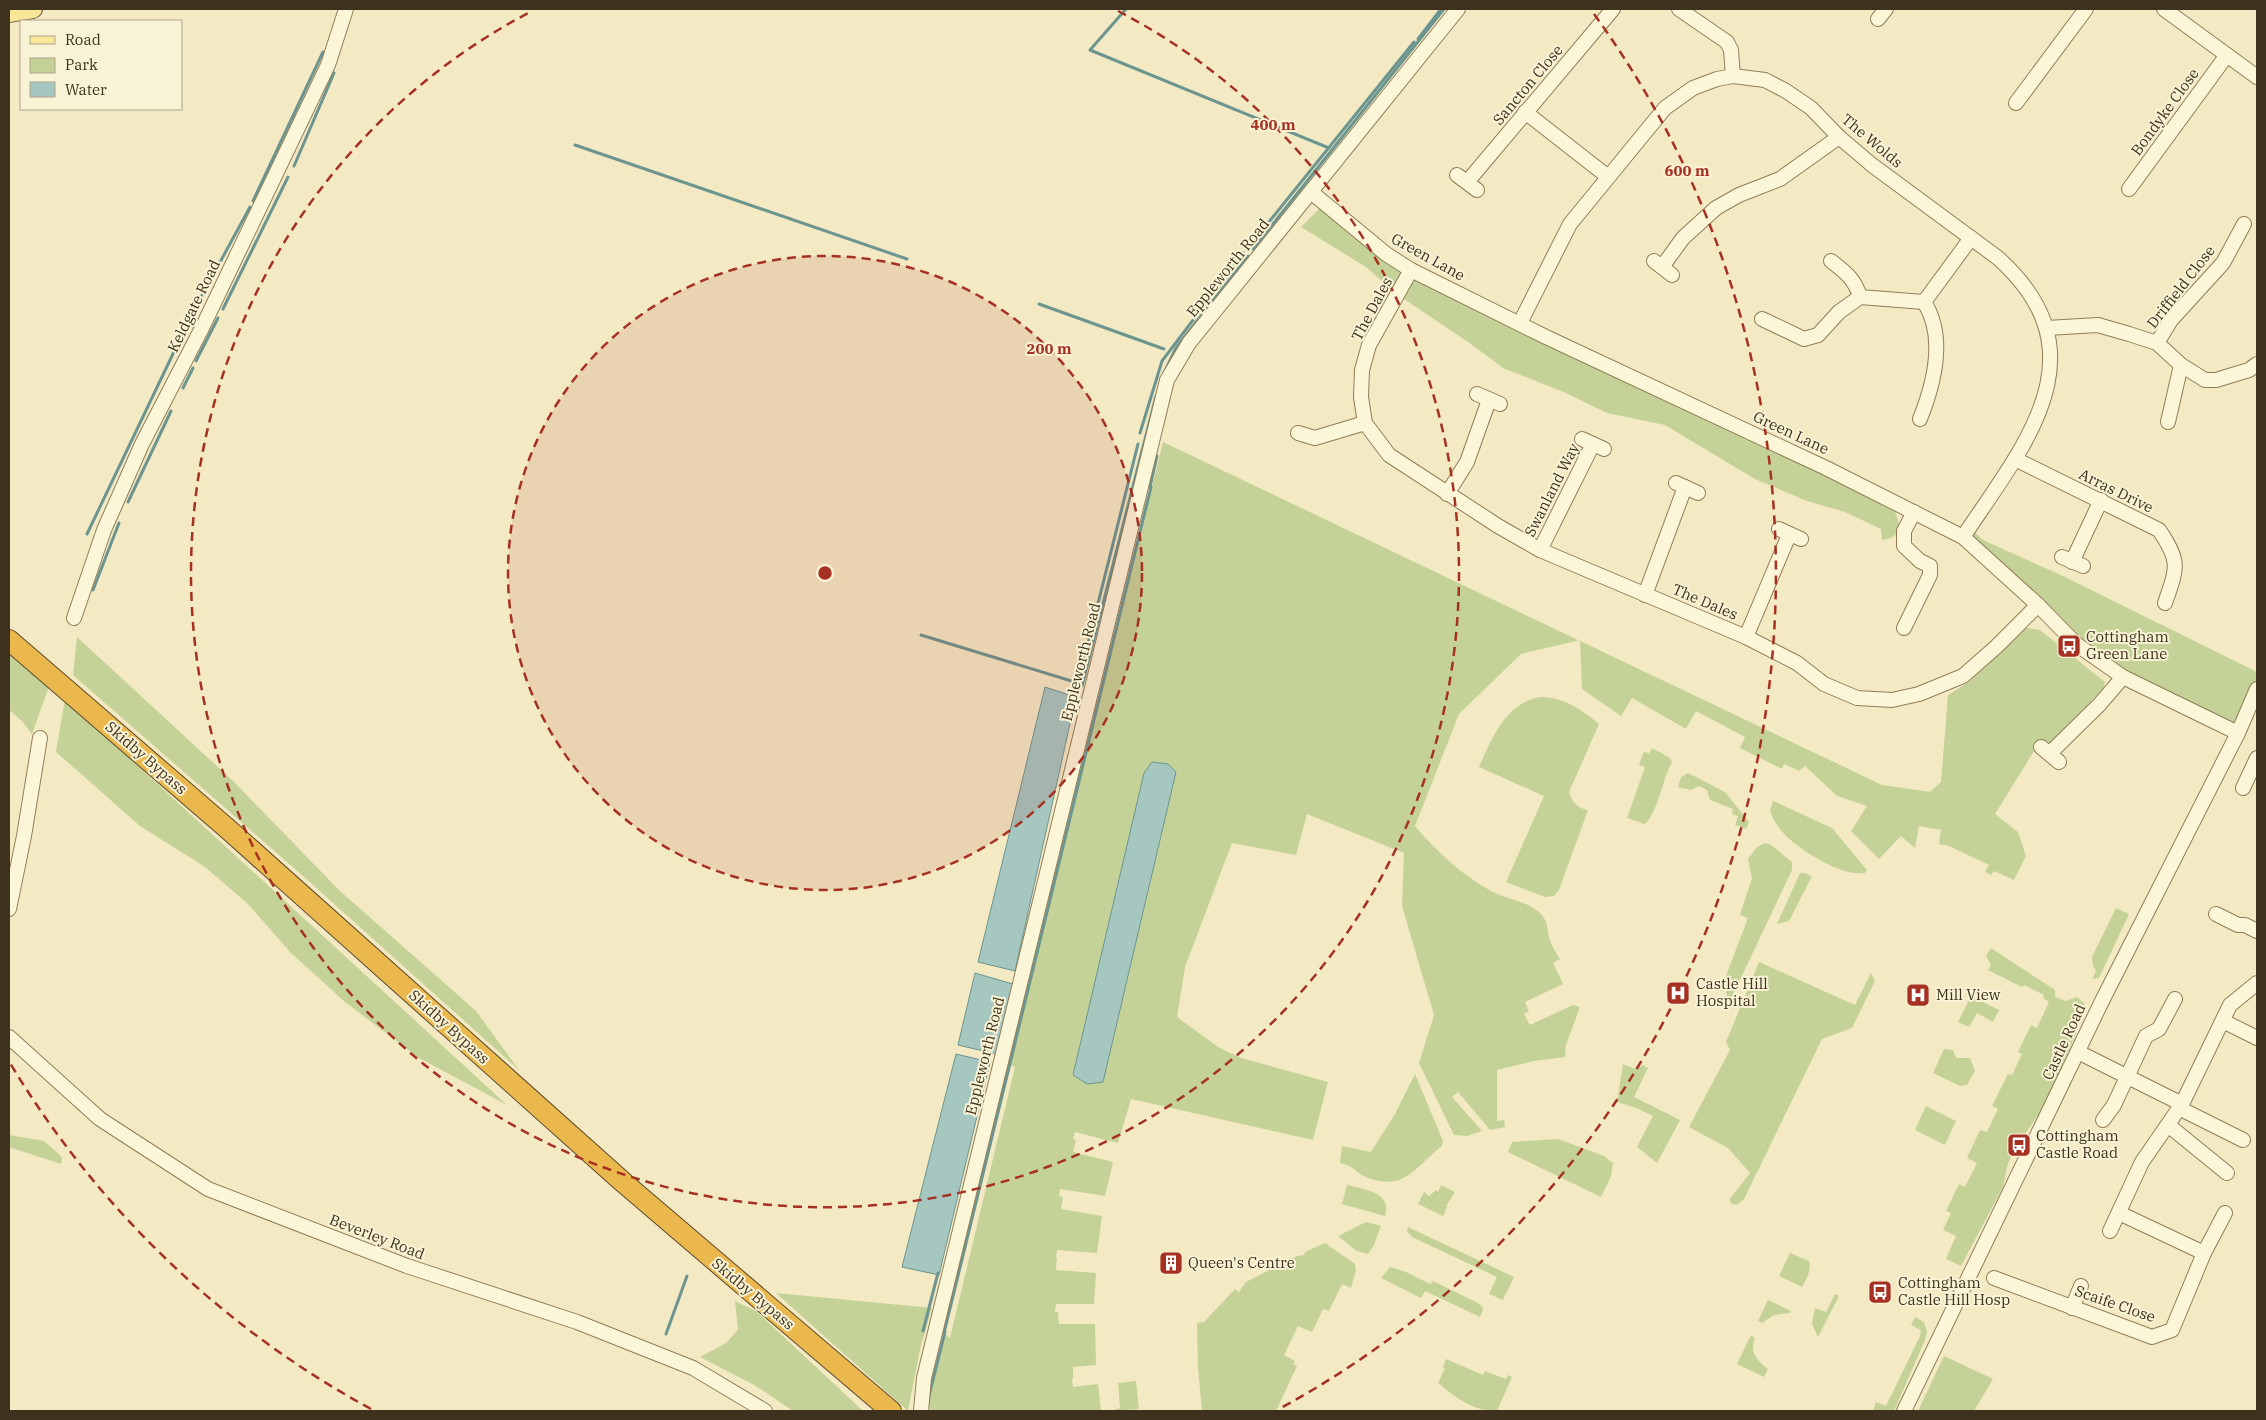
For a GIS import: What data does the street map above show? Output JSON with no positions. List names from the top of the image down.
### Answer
{
  "streets": {
    "highway": ["Skidby Bypass"],
    "street": [
      "Sancton Close",
      "Bondyke Close",
      "The Wolds",
      "Green Lane",
      "Eppleworth Road",
      "Driffield Close",
      "Keldgate Road",
      "The Dales",
      "Swanland Way",
      "Arras Drive",
      "Castle Road",
      "Beverley Road",
      "Scaife Close"
    ]
  },
  "crossings": [
    ["The Wolds", "Green Lane"],
    ["The Wolds", "Arras Drive"],
    ["Green Lane", "Eppleworth Road"],
    ["Green Lane", "The Dales"],
    ["Green Lane", "Castle Road"],
    ["The Dales", "Swanland Way"]
  ],
  "places": {
    "bus stop": ["Cottingham Green Lane", "Cottingham Castle Road", "Cottingham Castle Hill Hosp"],
    "hospital": ["Castle Hill Hospital", "Mill View"],
    "building": ["Queen's Centre"]
  },
  "legend": ["Road", "Park", "Water"],
  "rings": ["400 m", "600 m", "200 m"]
}
